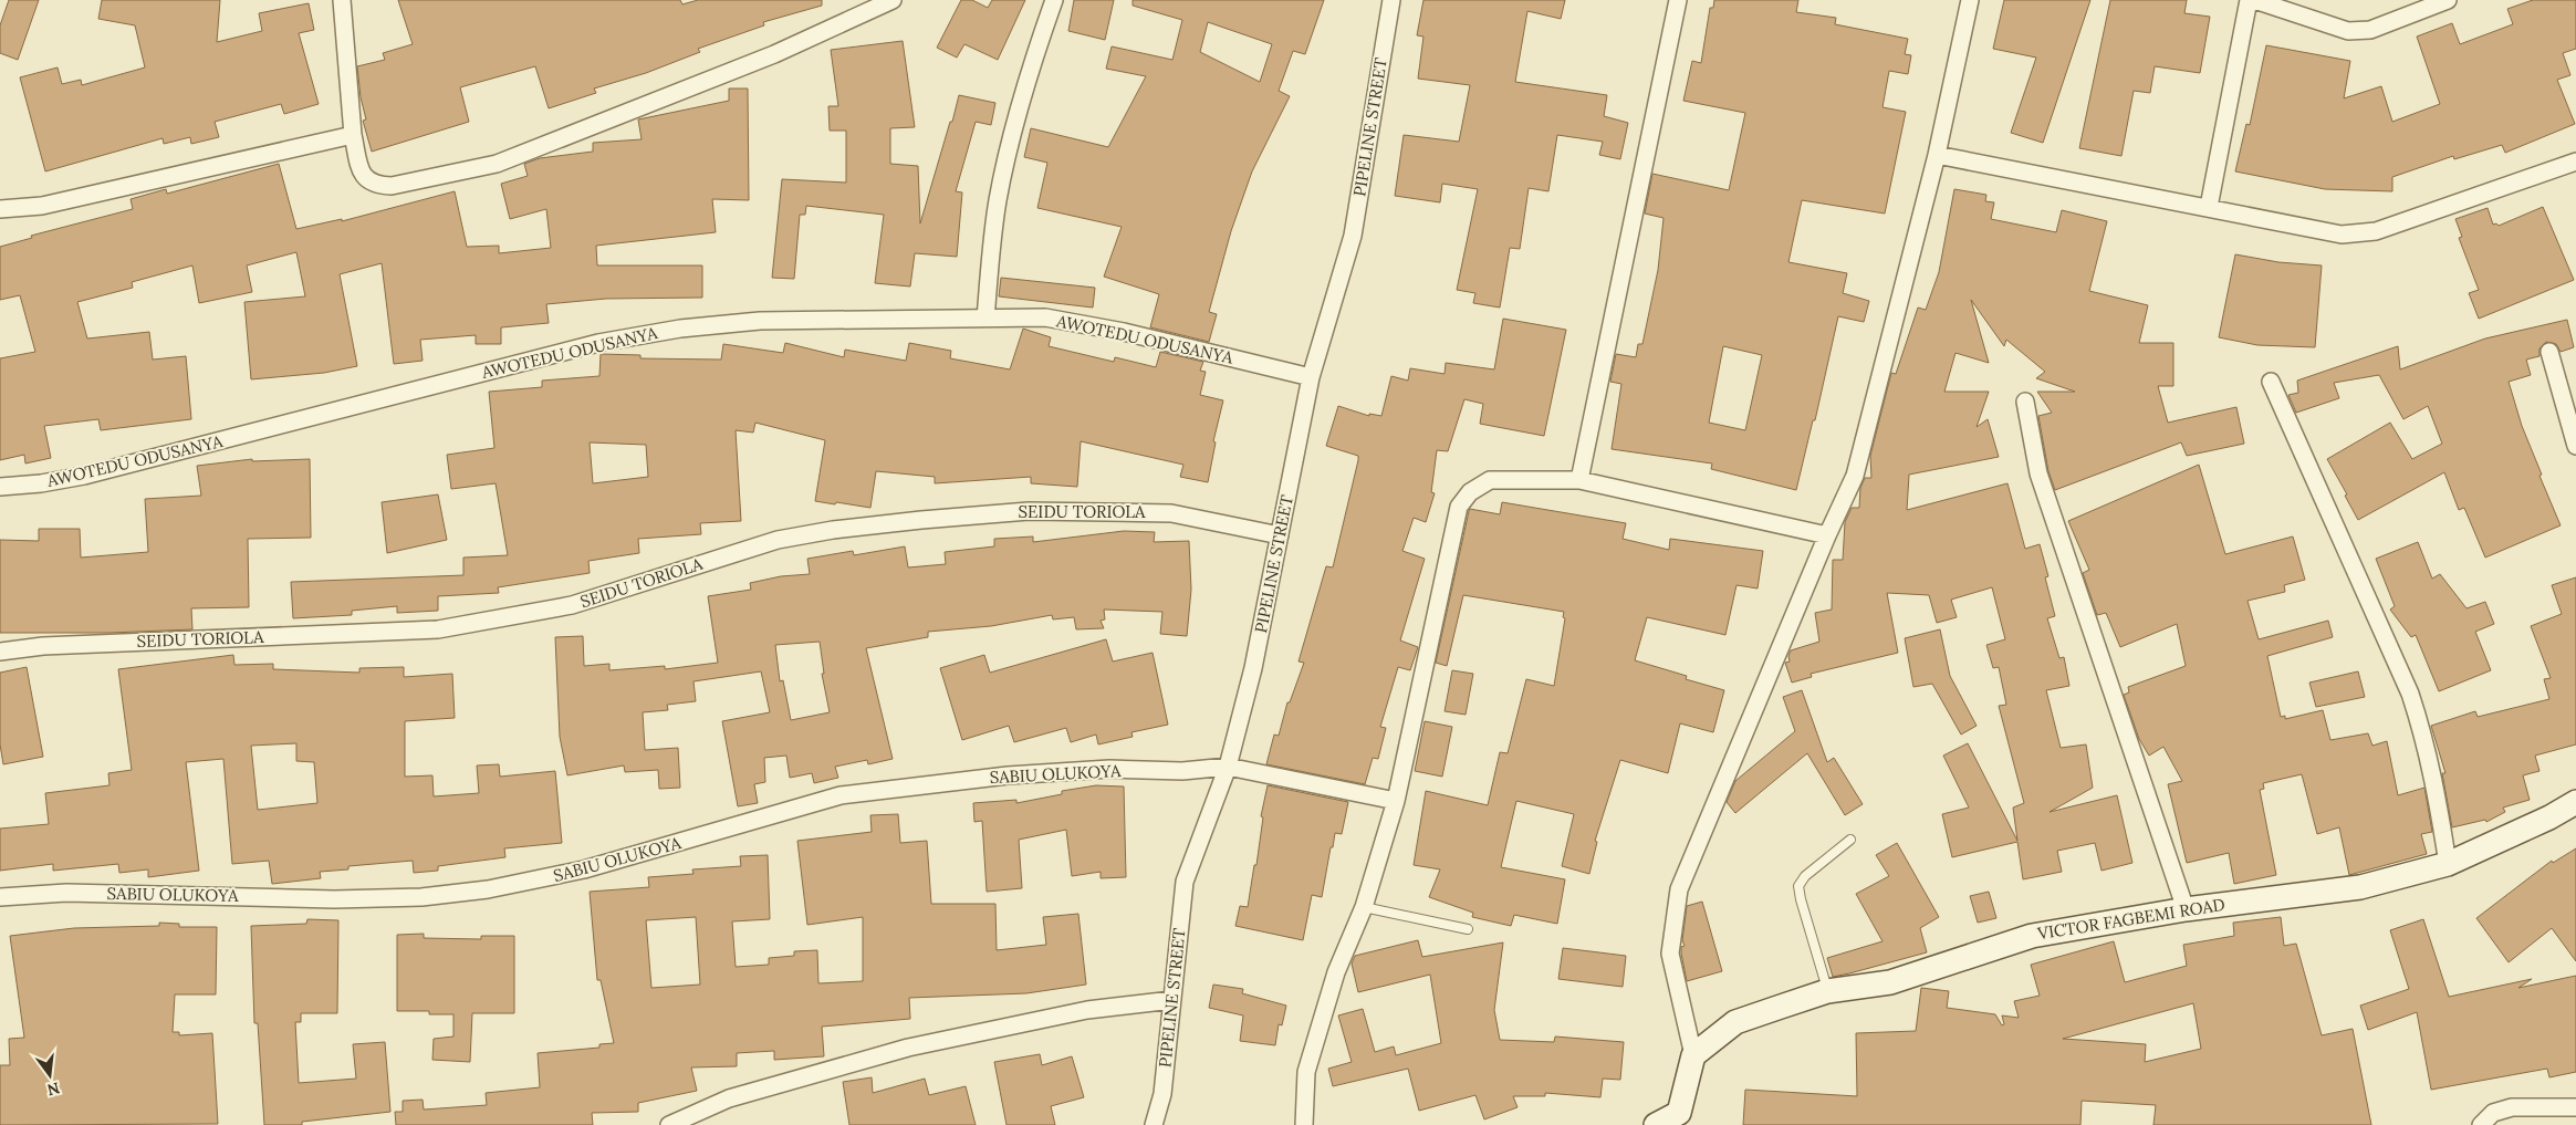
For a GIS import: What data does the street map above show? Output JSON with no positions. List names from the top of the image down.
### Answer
{
  "streets": {
    "street": [
      "PIPELINE STREET",
      "AWOTEDU ODUSANYA",
      "SEIDU TORIOLA",
      "SABIU OLUKOYA",
      "VICTOR FAGBEMI ROAD"
    ]
  },
  "crossings": [
    ["PIPELINE STREET", "AWOTEDU ODUSANYA"],
    ["PIPELINE STREET", "SEIDU TORIOLA"],
    ["PIPELINE STREET", "SABIU OLUKOYA"]
  ],
  "north": "bottom"
}
